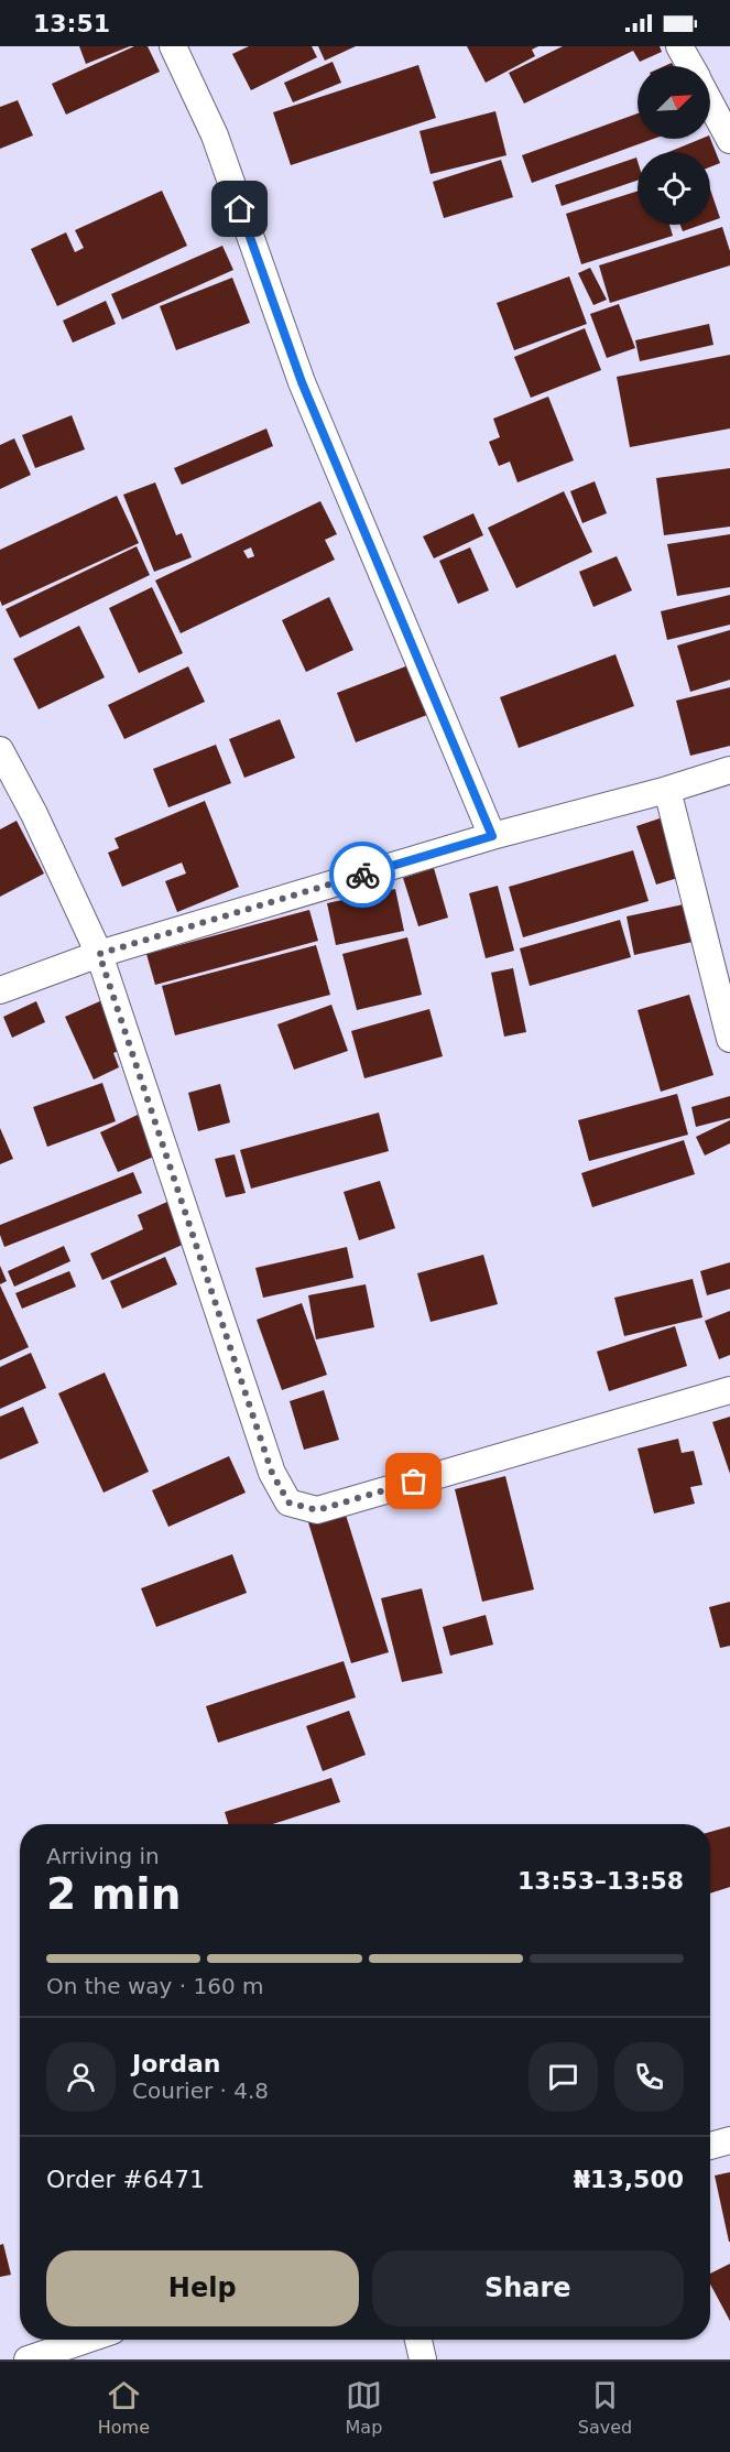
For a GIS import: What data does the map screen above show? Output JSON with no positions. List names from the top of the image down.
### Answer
{
  "north": "top right",
  "page": {
    "status": "13:51",
    "heading": ["2 min", "Arriving in", "13:53–13:58"],
    "panel": [
      "Jordan",
      "Courier · 4.8",
      "Order #6471",
      "₦13,500"
    ],
    "bar": "On the way · 160 m",
    "buttons": ["Help", "Share"],
    "tabs": ["Home", "Map", "Saved"]
  }
}
